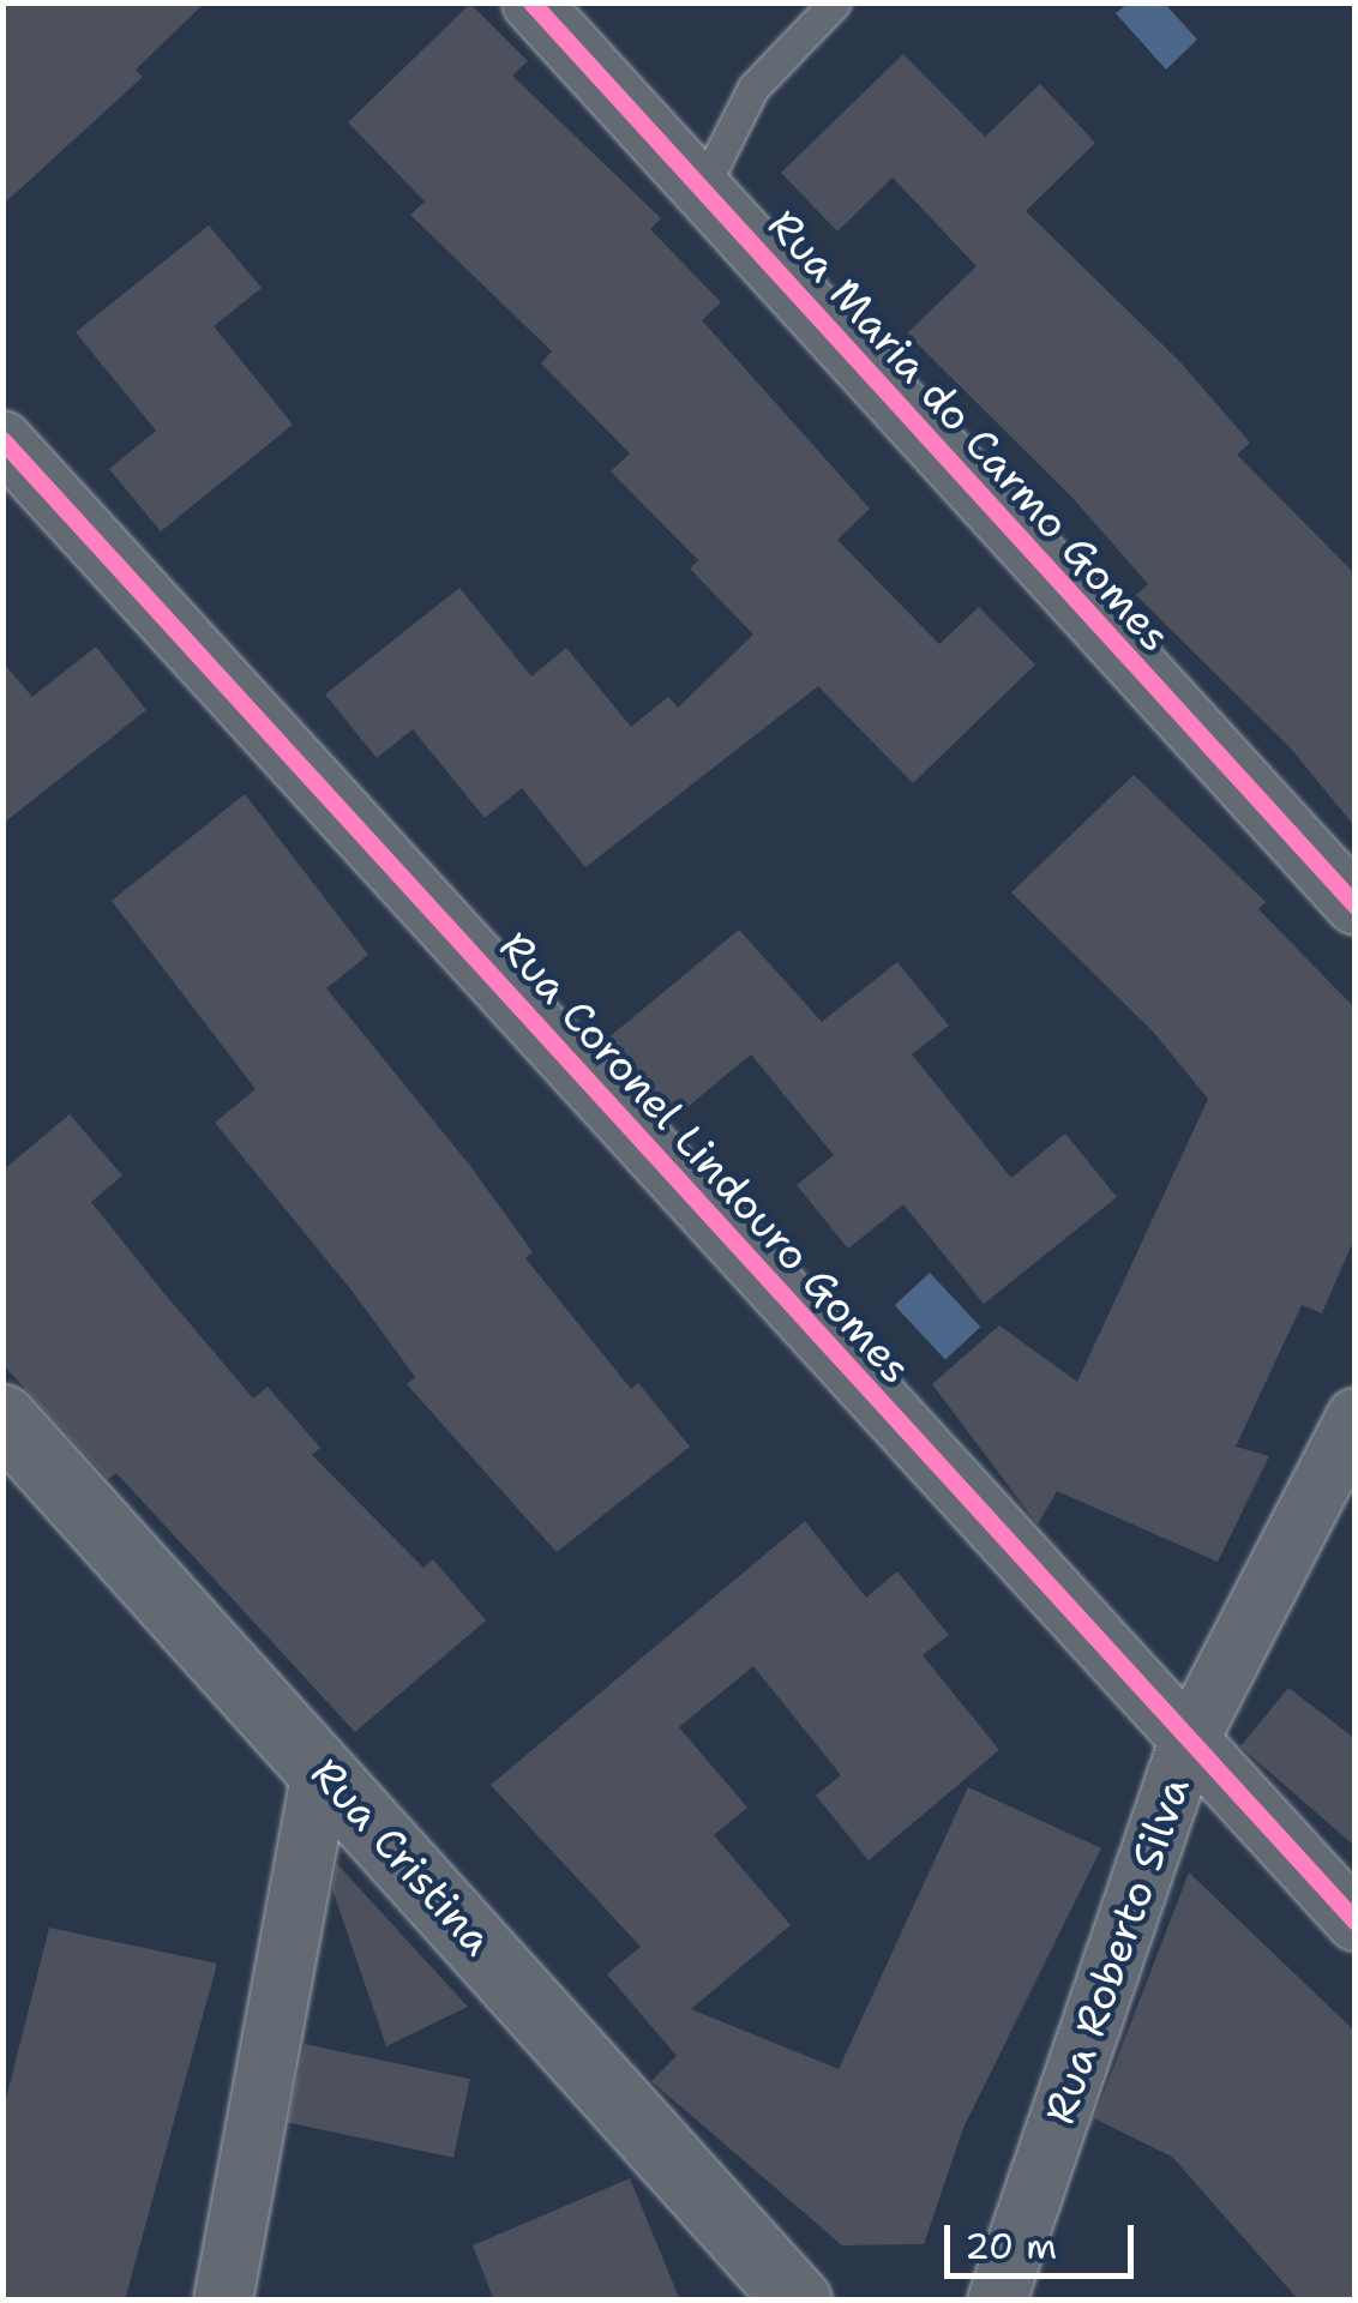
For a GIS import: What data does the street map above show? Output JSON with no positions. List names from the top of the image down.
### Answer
{
  "streets": {
    "main road": ["Rua Cristina"],
    "street": ["Rua Maria do Carmo Gomes", "Rua Coronel Lindouro Gomes", "Rua Roberto Silva"]
  },
  "crossings": [
    ["Rua Coronel Lindouro Gomes", "Rua Roberto Silva"]
  ],
  "scale_bar": "20 m"
}
